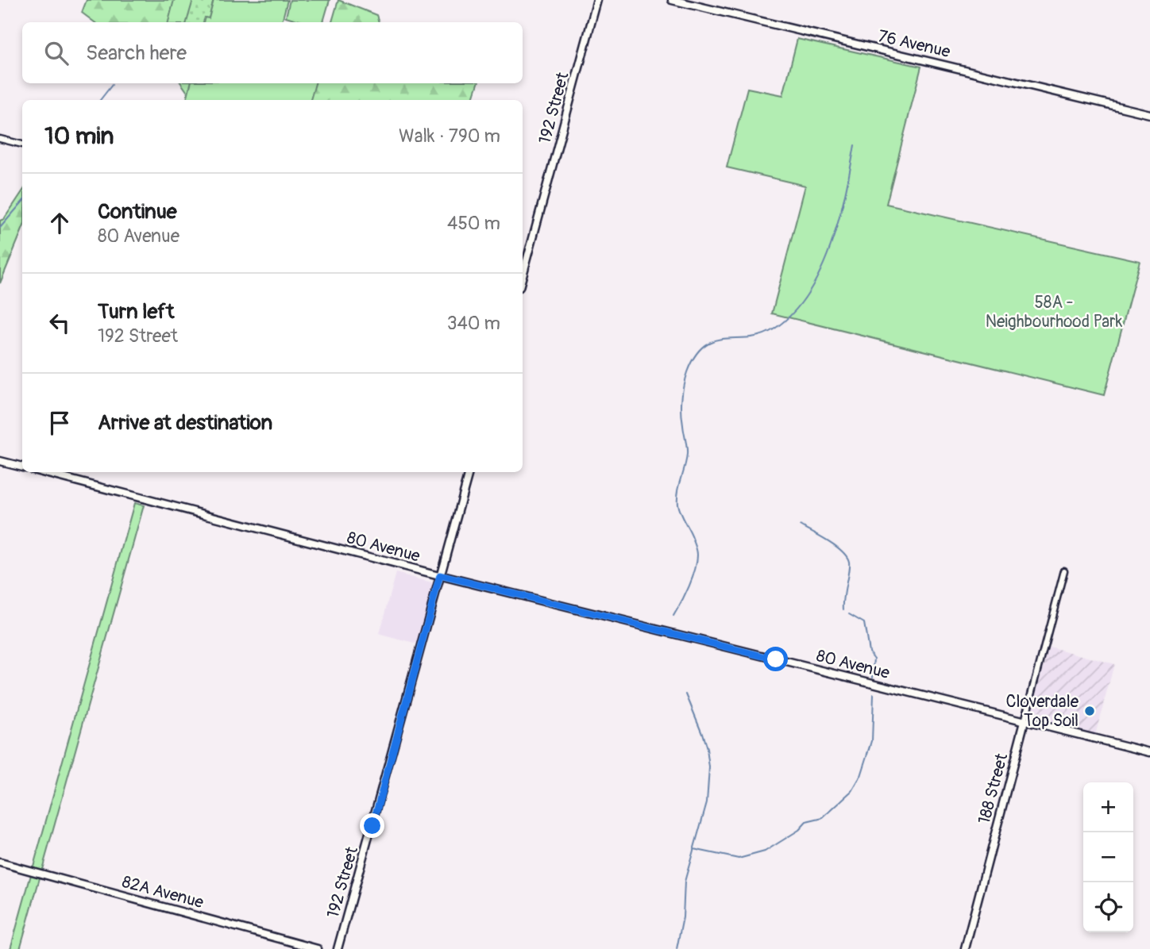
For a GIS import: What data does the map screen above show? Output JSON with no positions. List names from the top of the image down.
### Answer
{
  "streets": {
    "main road": [
      "76 Avenue",
      "192 Street",
      "80 Avenue",
      "188 Street",
      "82A Avenue"
    ]
  },
  "crossings": [
    ["192 Street", "80 Avenue"],
    ["80 Avenue", "188 Street"]
  ],
  "parks": ["58A - Neighbourhood Park"],
  "places": ["Cloverdale Top Soil"],
  "page": {
    "search": "Search here",
    "heading": ["10 min", "Walk · 790 m"],
    "list": [
      ["Continue", "80 Avenue", "450 m"],
      ["Turn left", "192 Street", "340 m"],
      "Arrive at destination"
    ],
    "map_buttons": ["+", "−"]
  }
}
